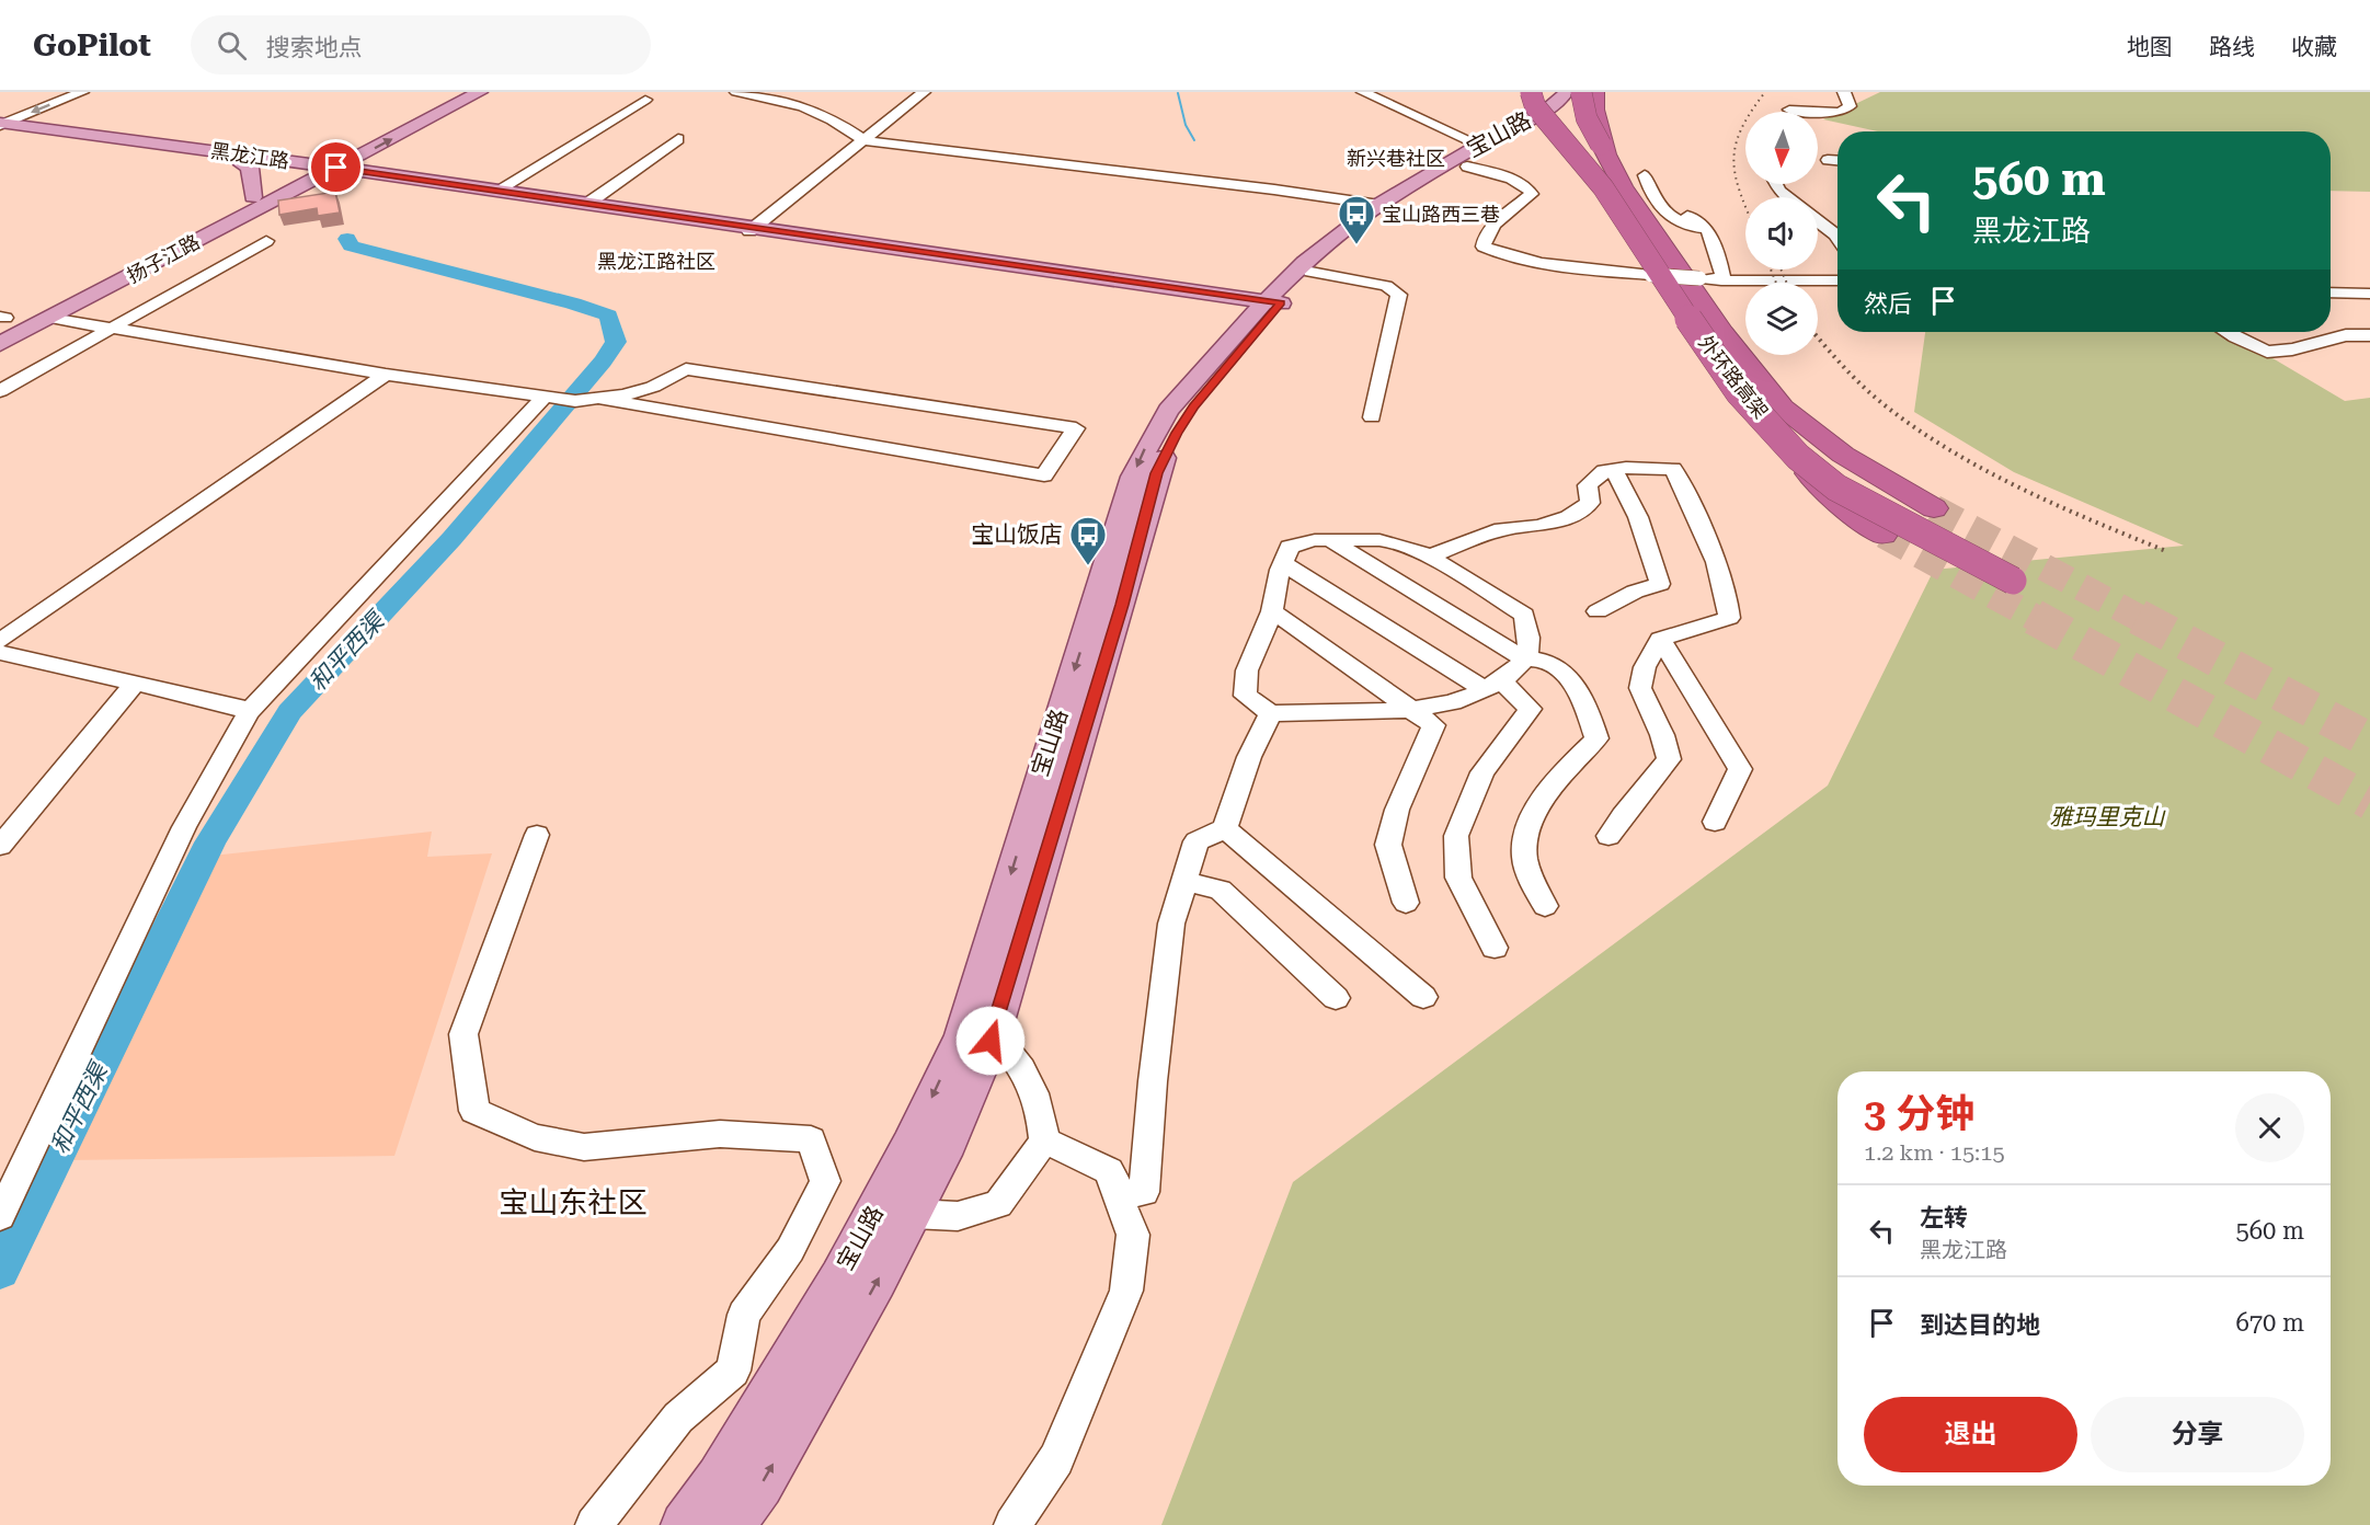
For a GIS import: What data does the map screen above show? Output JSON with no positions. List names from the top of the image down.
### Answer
{
  "streets": {
    "highway": ["外环路高架"],
    "main road": ["宝山路", "黑龙江路", "扬子江路"]
  },
  "crossings": [
    ["宝山路", "黑龙江路"],
    ["黑龙江路", "扬子江路"]
  ],
  "districts": ["新兴巷社区", "黑龙江路社区", "宝山东社区"],
  "water": ["和平西渠"],
  "parks": ["雅玛里克山"],
  "places": {
    "bus stop": ["宝山路西三巷", "宝山饭店"]
  },
  "north": "bottom",
  "page": {
    "header": "GoPilot",
    "search": "搜索地点",
    "nav": ["地图", "路线", "收藏"],
    "turn": ["560 m", "黑龙江路"],
    "then": "然后",
    "heading": ["3 分钟", "1.2 km · 15:15"],
    "list": [
      {
        "name": "左转",
        "note": "黑龙江路",
        "value": "560 m"
      },
      {
        "name": "到达目的地",
        "value": "670 m"
      }
    ],
    "buttons": ["退出", "分享"]
  }
}
